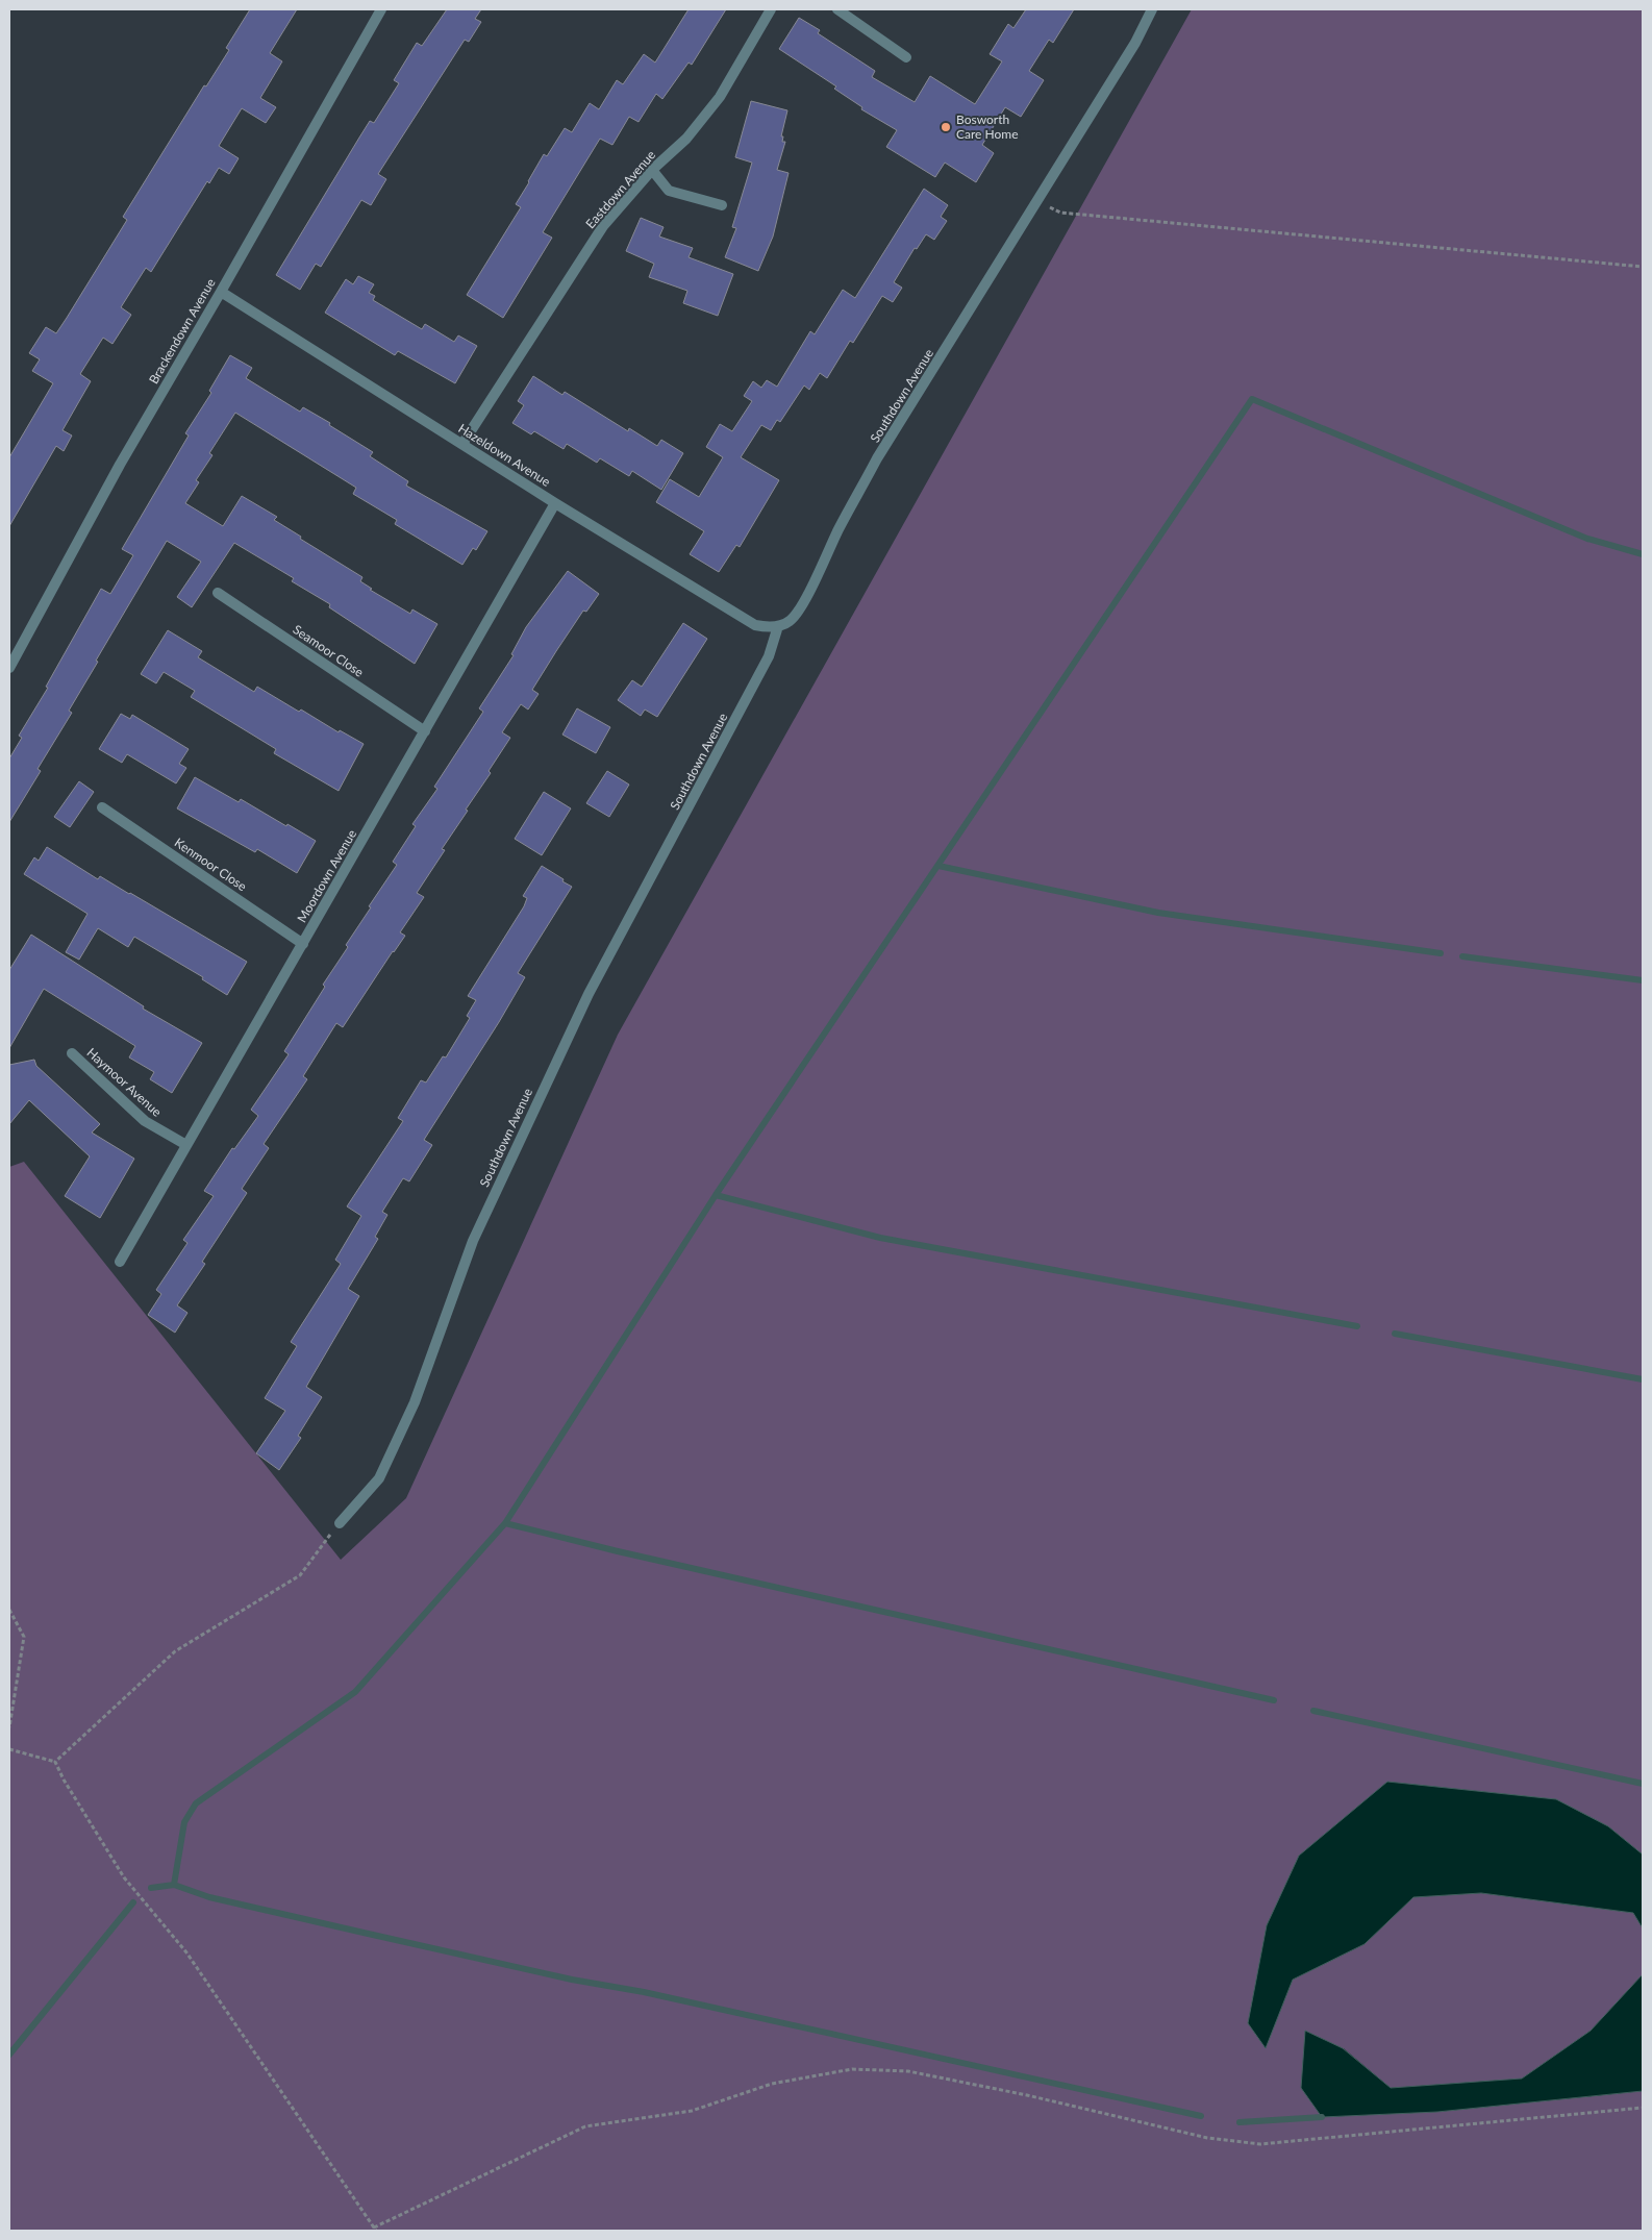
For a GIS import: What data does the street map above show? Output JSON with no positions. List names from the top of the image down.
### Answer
{
  "streets": {
    "street": [
      "Eastdown Avenue",
      "Brackendown Avenue",
      "Southdown Avenue",
      "Hazeldown Avenue",
      "Seamoor Close",
      "Kenmoor Close",
      "Moordown Avenue",
      "Haymoor Avenue"
    ]
  },
  "crossings": [
    ["Eastdown Avenue", "Hazeldown Avenue"],
    ["Brackendown Avenue", "Hazeldown Avenue"],
    ["Southdown Avenue", "Hazeldown Avenue"],
    ["Hazeldown Avenue", "Moordown Avenue"],
    ["Seamoor Close", "Moordown Avenue"],
    ["Kenmoor Close", "Moordown Avenue"],
    ["Moordown Avenue", "Haymoor Avenue"]
  ],
  "places": ["Bosworth Care Home"]
}
